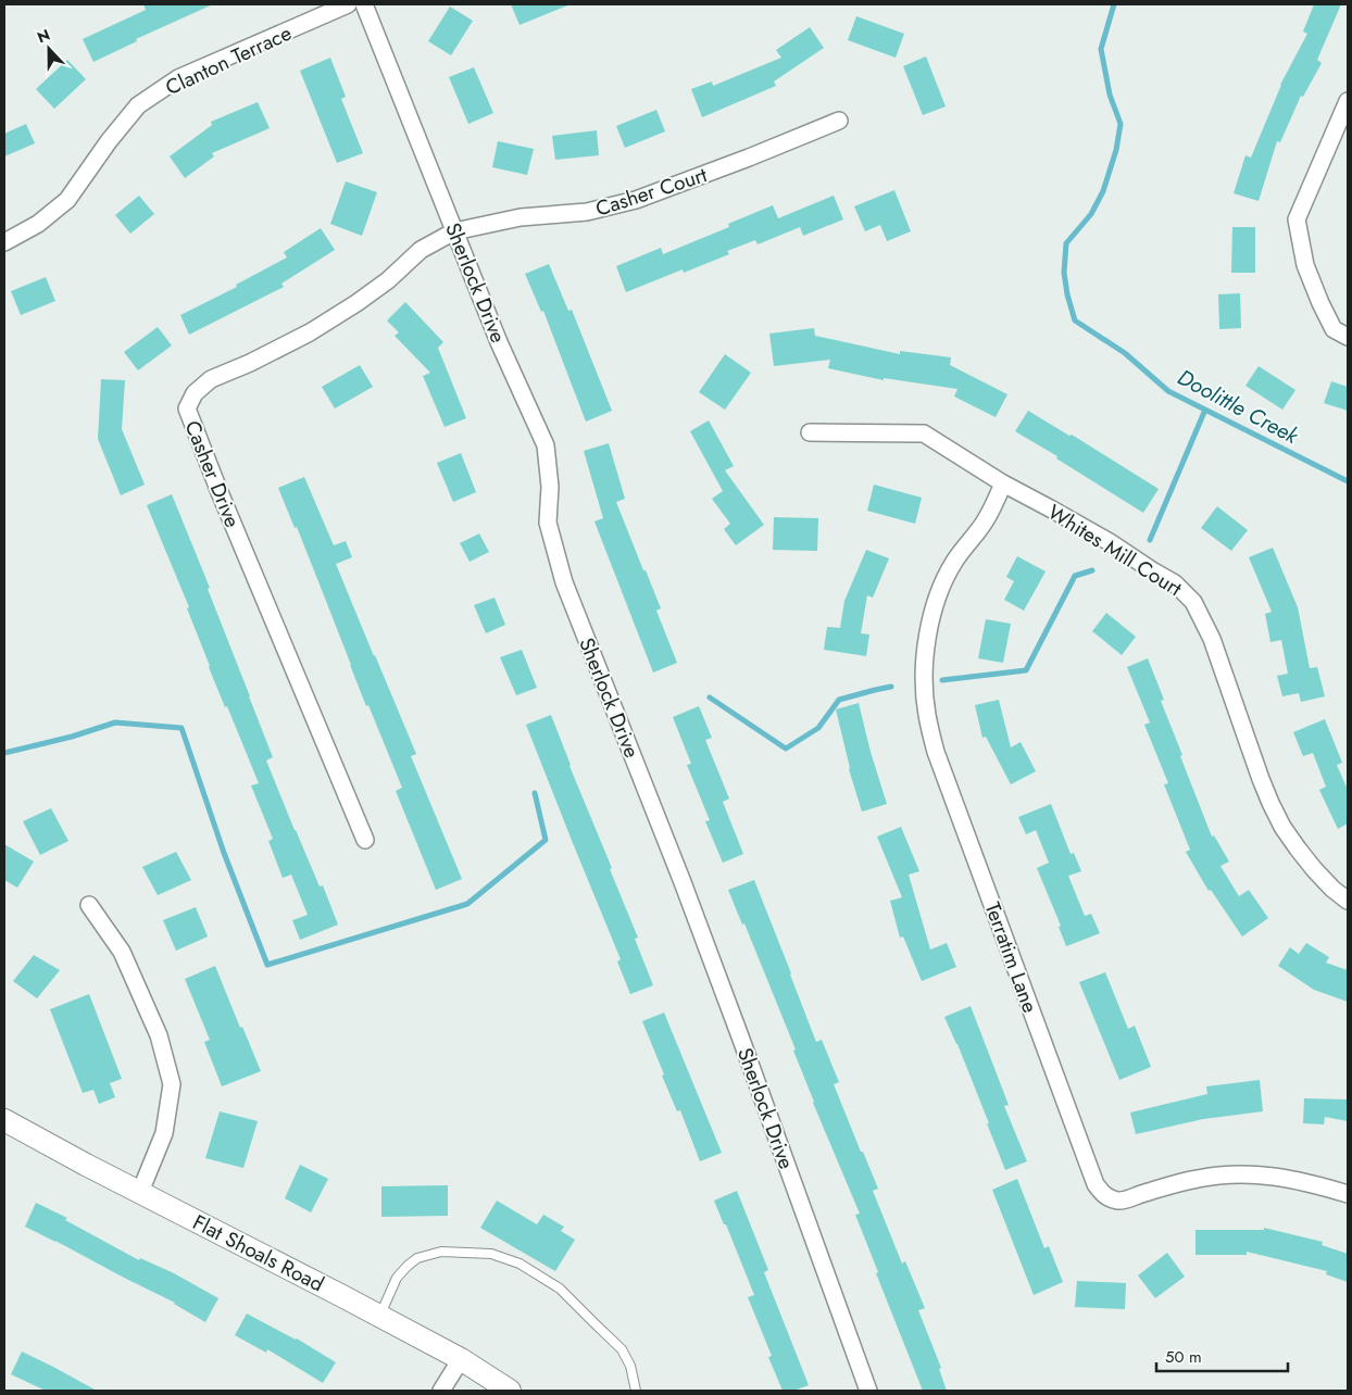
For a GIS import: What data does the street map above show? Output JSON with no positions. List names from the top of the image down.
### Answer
{
  "streets": {
    "main road": ["Flat Shoals Road"],
    "street": [
      "Clanton Terrace",
      "Casher Court",
      "Sherlock Drive",
      "Casher Drive",
      "Whites Mill Court",
      "Terratim Lane"
    ]
  },
  "crossings": [
    ["Casher Court", "Sherlock Drive"],
    ["Casher Court", "Casher Drive"],
    ["Sherlock Drive", "Casher Drive"],
    ["Whites Mill Court", "Terratim Lane"]
  ],
  "water": ["Doolittle Creek"],
  "scale_bar": "50 m",
  "north": "top"
}
